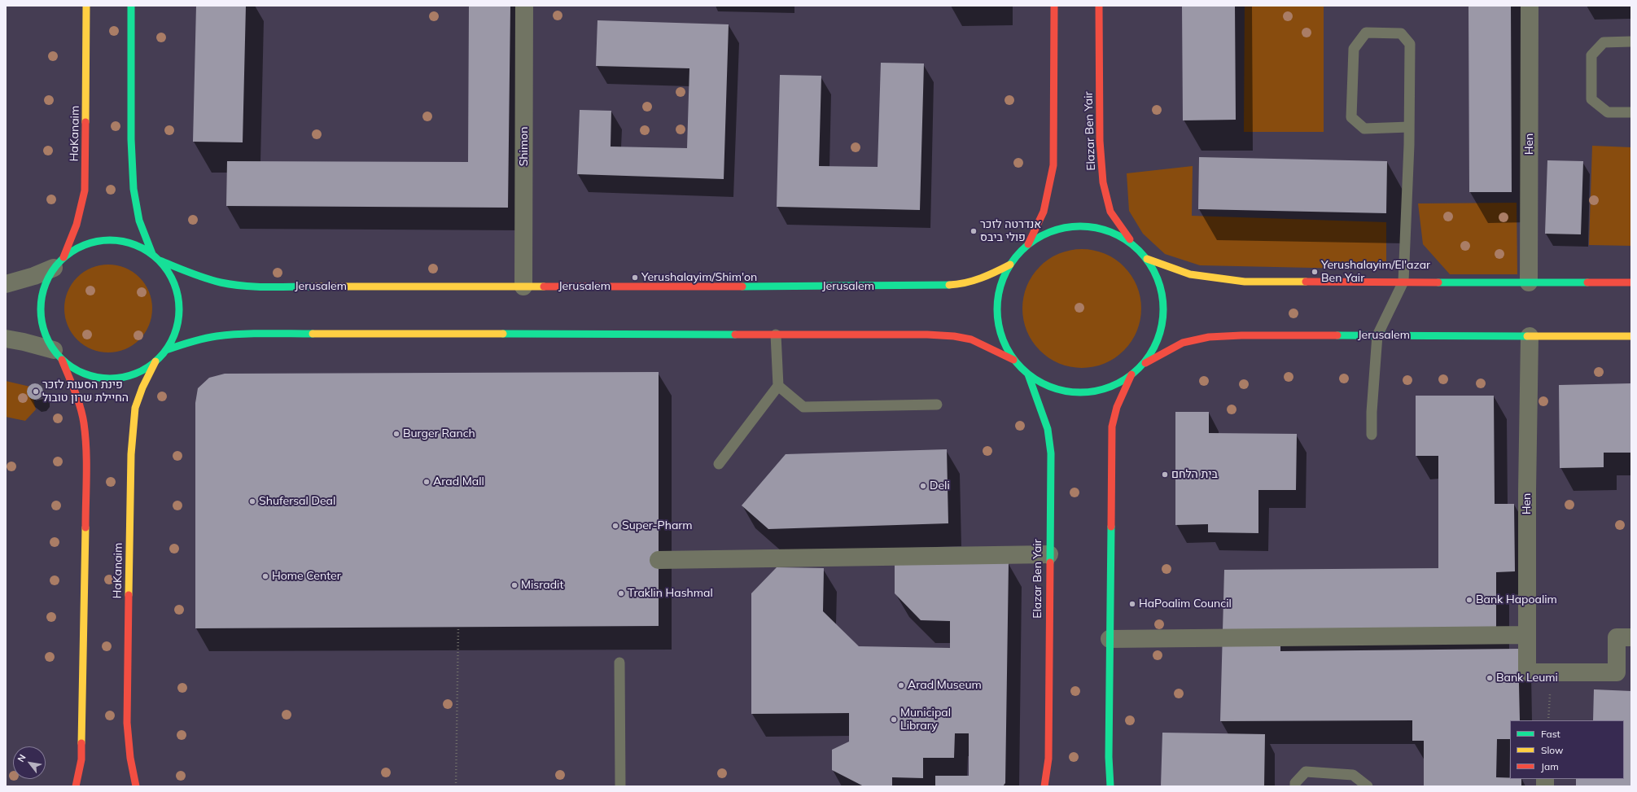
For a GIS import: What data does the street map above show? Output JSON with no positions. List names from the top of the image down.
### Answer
{
  "streets": {
    "street": [
      "Elazar Ben Yair",
      "HaKanaim",
      "Hen",
      "Shimon",
      "Jerusalem"
    ]
  },
  "crossings": [
    ["Hen", "Jerusalem"],
    ["Shimon", "Jerusalem"]
  ],
  "places": [
    "אנדרטה לזכר פולי ביבס",
    "Yerushalayim/El'azar Ben Yair",
    "Yerushalayim/Shim'on",
    "פינת הסעות לזכר החיילת שרון טובול",
    "Burger Ranch",
    "בית הלחם",
    "Arad Mall",
    "Deli",
    "Shufersal Deal",
    "Super-Pharm",
    "Home Center",
    "Misradit",
    "Traklin Hashmal",
    "Bank Hapoalim",
    "HaPoalim Council",
    "Bank Leumi",
    "Arad Museum",
    "Municipal Library"
  ],
  "legend": ["Fast", "Slow", "Jam"],
  "north": "top left"
}
